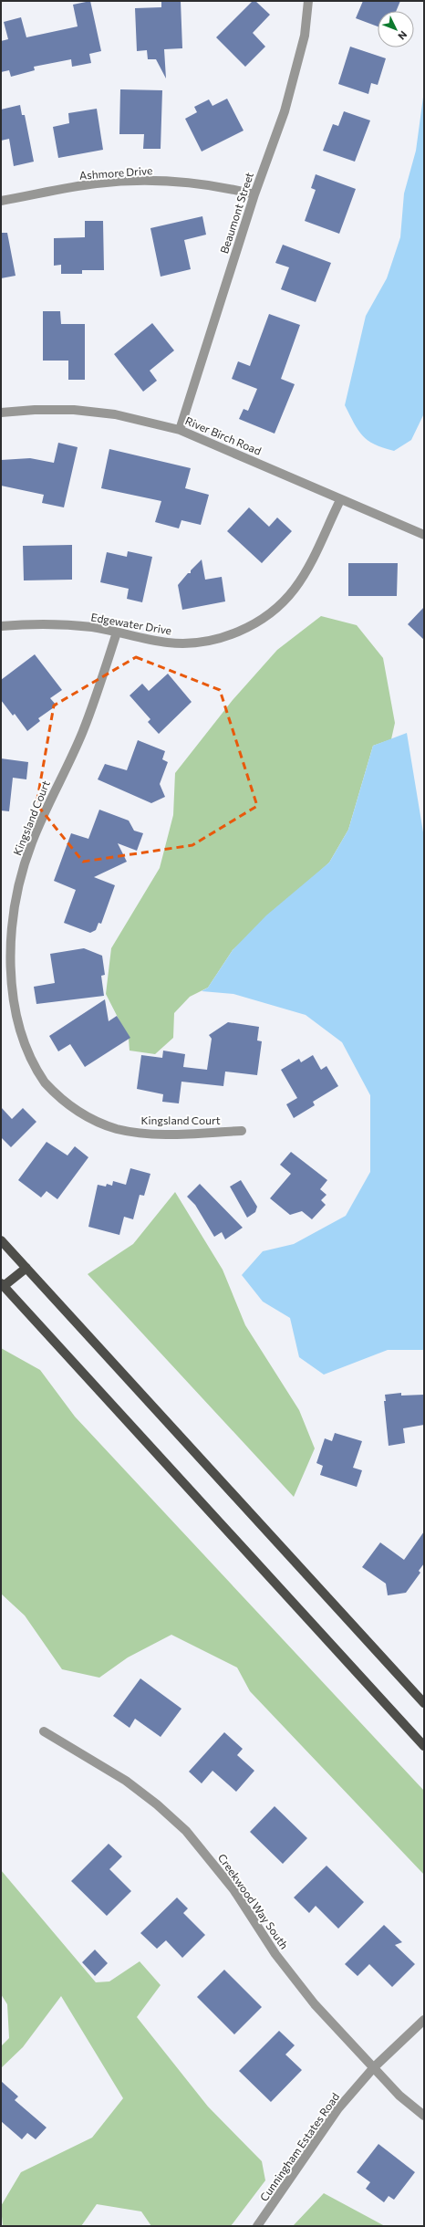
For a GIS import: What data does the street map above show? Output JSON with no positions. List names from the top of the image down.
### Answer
{
  "streets": {
    "street": [
      "Ashmore Drive",
      "Beaumont Street",
      "River Birch Road",
      "Edgewater Drive",
      "Kingsland Court",
      "Creekwood Way South",
      "Cunningham Estates Road"
    ]
  },
  "crossings": [
    ["Ashmore Drive", "Beaumont Street"],
    ["Beaumont Street", "River Birch Road"],
    ["River Birch Road", "Edgewater Drive"],
    ["Edgewater Drive", "Kingsland Court"],
    ["Creekwood Way South", "Cunningham Estates Road"]
  ],
  "north": "bottom right"
}
